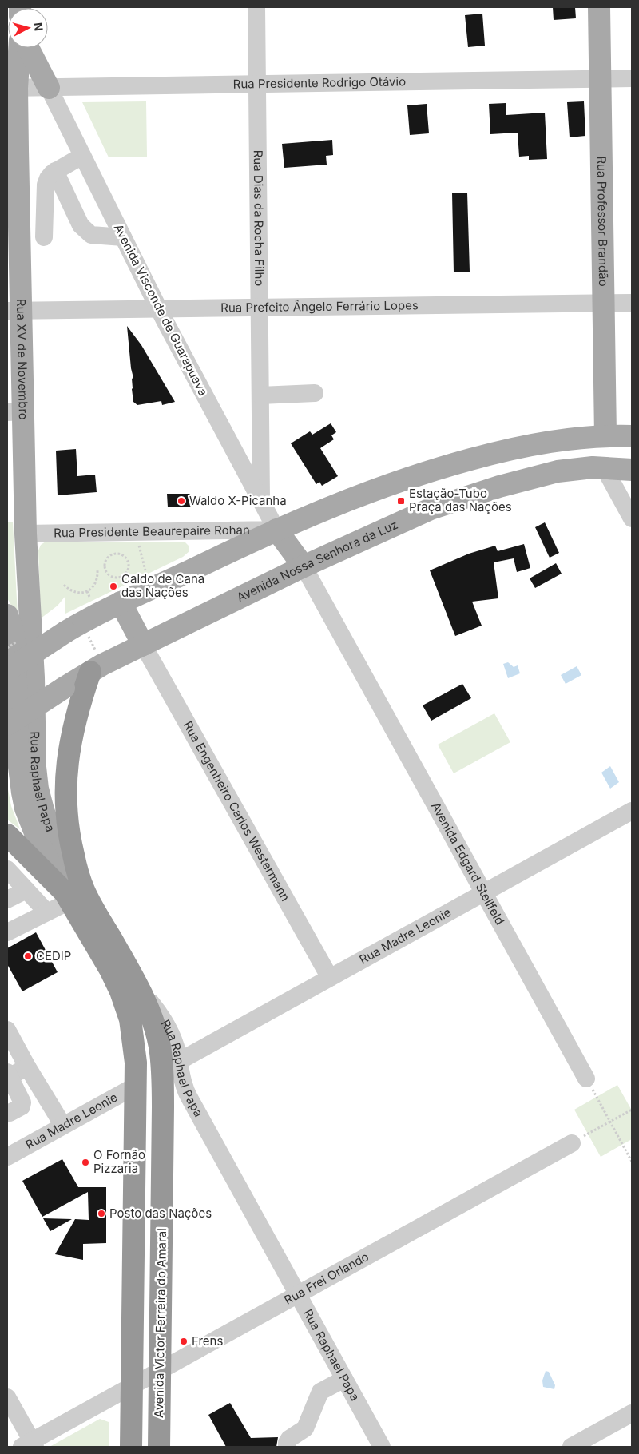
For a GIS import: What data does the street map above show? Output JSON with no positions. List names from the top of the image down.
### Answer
{
  "streets": {
    "highway": ["Rua Raphael Papa", "Avenida Victor Ferreira do Amaral"],
    "main road": ["Rua Professor Brandão", "Rua XV de Novembro", "Avenida Nossa Senhora da Luz"],
    "street": [
      "Rua Presidente Rodrigo Otávio",
      "Rua Dias da Rocha Filho",
      "Rua Prefeito Ângelo Ferrário Lopes",
      "Avenida Visconde de Guarapuava",
      "Rua Presidente Beaurepaire Rohan",
      "Rua Engenheiro Carlos Westermann",
      "Avenida Edgard Stellfeld",
      "Rua Madre Leonie",
      "Rua Frei Orlando"
    ]
  },
  "crossings": [
    ["Rua Presidente Rodrigo Otávio", "Rua Dias da Rocha Filho"],
    ["Rua Presidente Rodrigo Otávio", "Rua Professor Brandão"],
    ["Rua Presidente Rodrigo Otávio", "Avenida Visconde de Guarapuava"],
    ["Rua Presidente Rodrigo Otávio", "Rua XV de Novembro"],
    ["Rua Dias da Rocha Filho", "Rua Prefeito Ângelo Ferrário Lopes"],
    ["Rua Dias da Rocha Filho", "Avenida Visconde de Guarapuava"],
    ["Rua Professor Brandão", "Rua Prefeito Ângelo Ferrário Lopes"],
    ["Rua Prefeito Ângelo Ferrário Lopes", "Avenida Visconde de Guarapuava"],
    ["Rua Prefeito Ângelo Ferrário Lopes", "Rua XV de Novembro"],
    ["Avenida Visconde de Guarapuava", "Rua Presidente Beaurepaire Rohan"],
    ["Rua XV de Novembro", "Rua Presidente Beaurepaire Rohan"],
    ["Rua XV de Novembro", "Rua Raphael Papa"],
    ["Avenida Nossa Senhora da Luz", "Rua Engenheiro Carlos Westermann"],
    ["Avenida Nossa Senhora da Luz", "Avenida Edgard Stellfeld"],
    ["Rua Raphael Papa", "Rua Madre Leonie"],
    ["Rua Raphael Papa", "Rua Frei Orlando"],
    ["Rua Raphael Papa", "Avenida Victor Ferreira do Amaral"],
    ["Rua Engenheiro Carlos Westermann", "Rua Madre Leonie"],
    ["Avenida Edgard Stellfeld", "Rua Madre Leonie"],
    ["Rua Frei Orlando", "Avenida Victor Ferreira do Amaral"]
  ],
  "places": {
    "other": [
      "Waldo X-Picanha",
      "Caldo de Cana das Nações",
      "CEDIP",
      "O Fornão Pizzaria",
      "Posto das Nações",
      "Frens"
    ],
    "transit": ["Estação-Tubo Praça das Nações"]
  },
  "north": "right"
}
